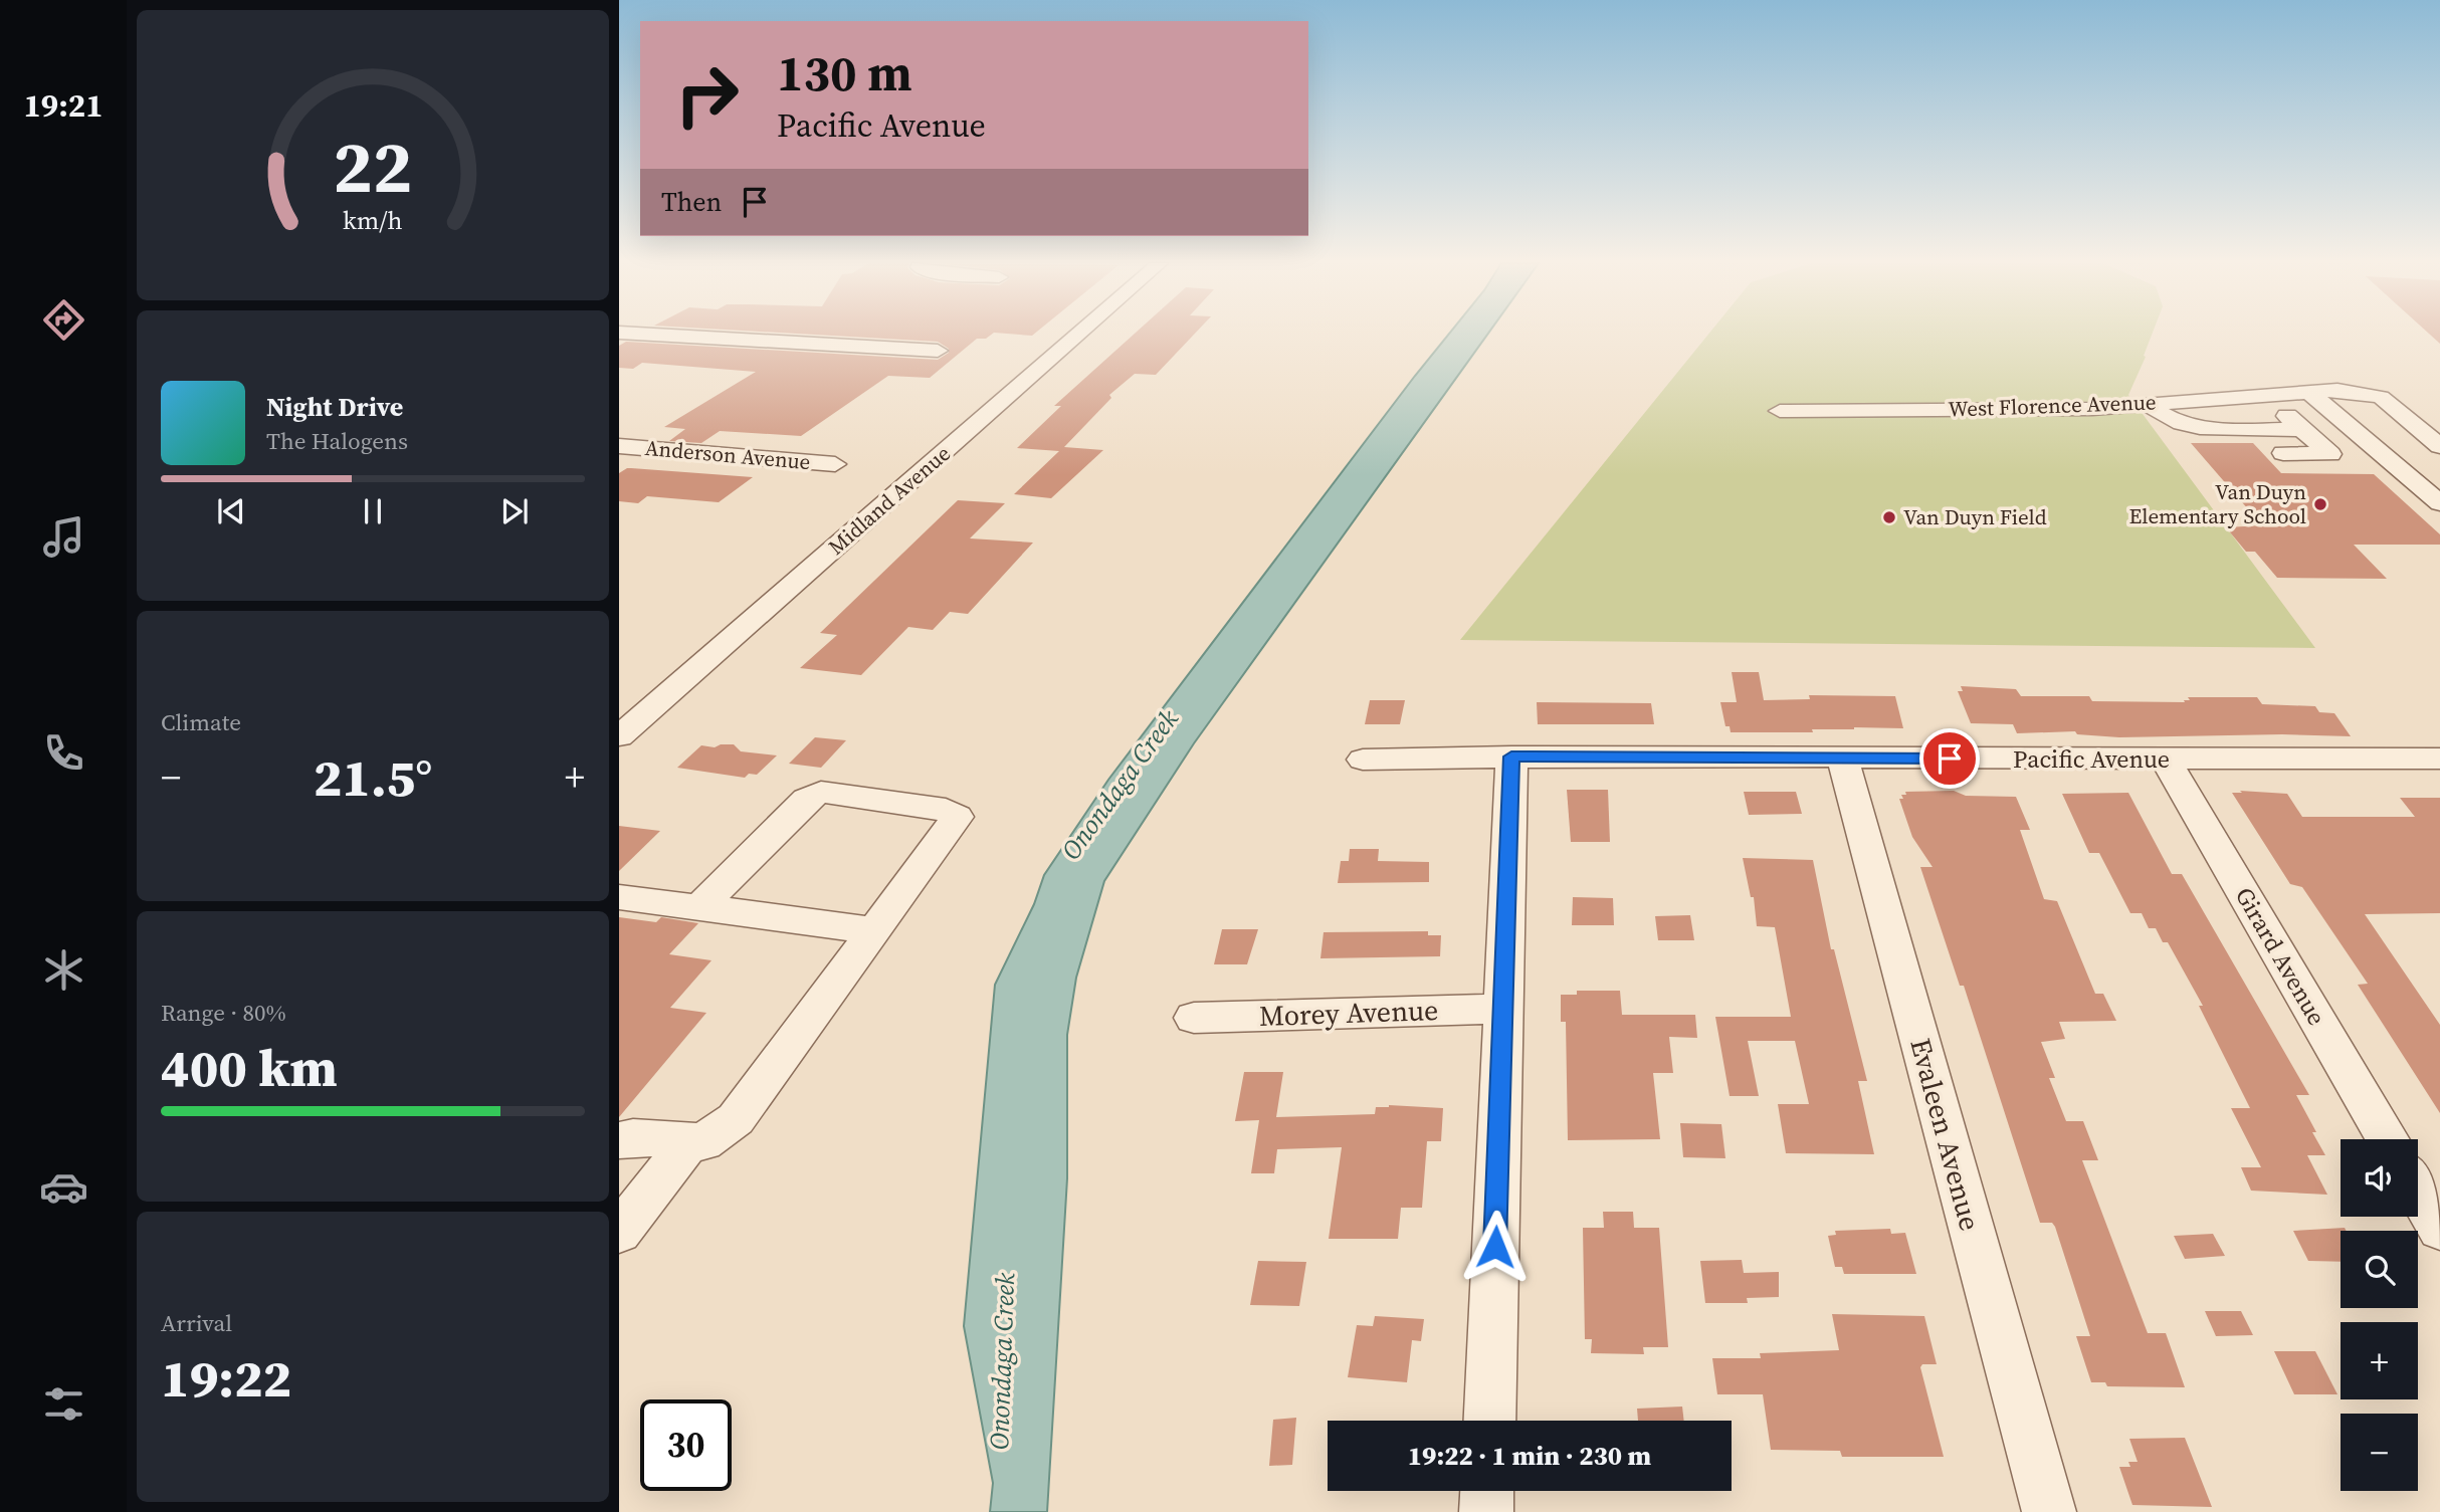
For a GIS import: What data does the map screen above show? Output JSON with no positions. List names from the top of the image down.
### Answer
{
  "streets": {
    "street": [
      "West Florence Avenue",
      "Anderson Avenue",
      "Midland Avenue",
      "Pacific Avenue",
      "Girard Avenue",
      "Morey Avenue",
      "Evaleen Avenue"
    ]
  },
  "crossings": [
    ["Pacific Avenue", "Girard Avenue"],
    ["Pacific Avenue", "Evaleen Avenue"]
  ],
  "water": ["Onondaga Creek"],
  "places": ["Van Duyn Elementary School", "Van Duyn Field"],
  "page": {
    "tabs": "19:21",
    "turn": ["130 m", "Pacific Avenue"],
    "then": "Then",
    "song": ["Night Drive", "The Halogens"],
    "tile": [
      "Climate",
      ["Range · 80%", "400 km"],
      ["Arrival", "19:22"]
    ],
    "heat": ["−", "21.5°", "+"],
    "map_buttons": ["+", "−"],
    "limit": "30",
    "trip": "19:22 · 1 min · 230 m",
    "gauge": ["22", "km/h"]
  }
}
